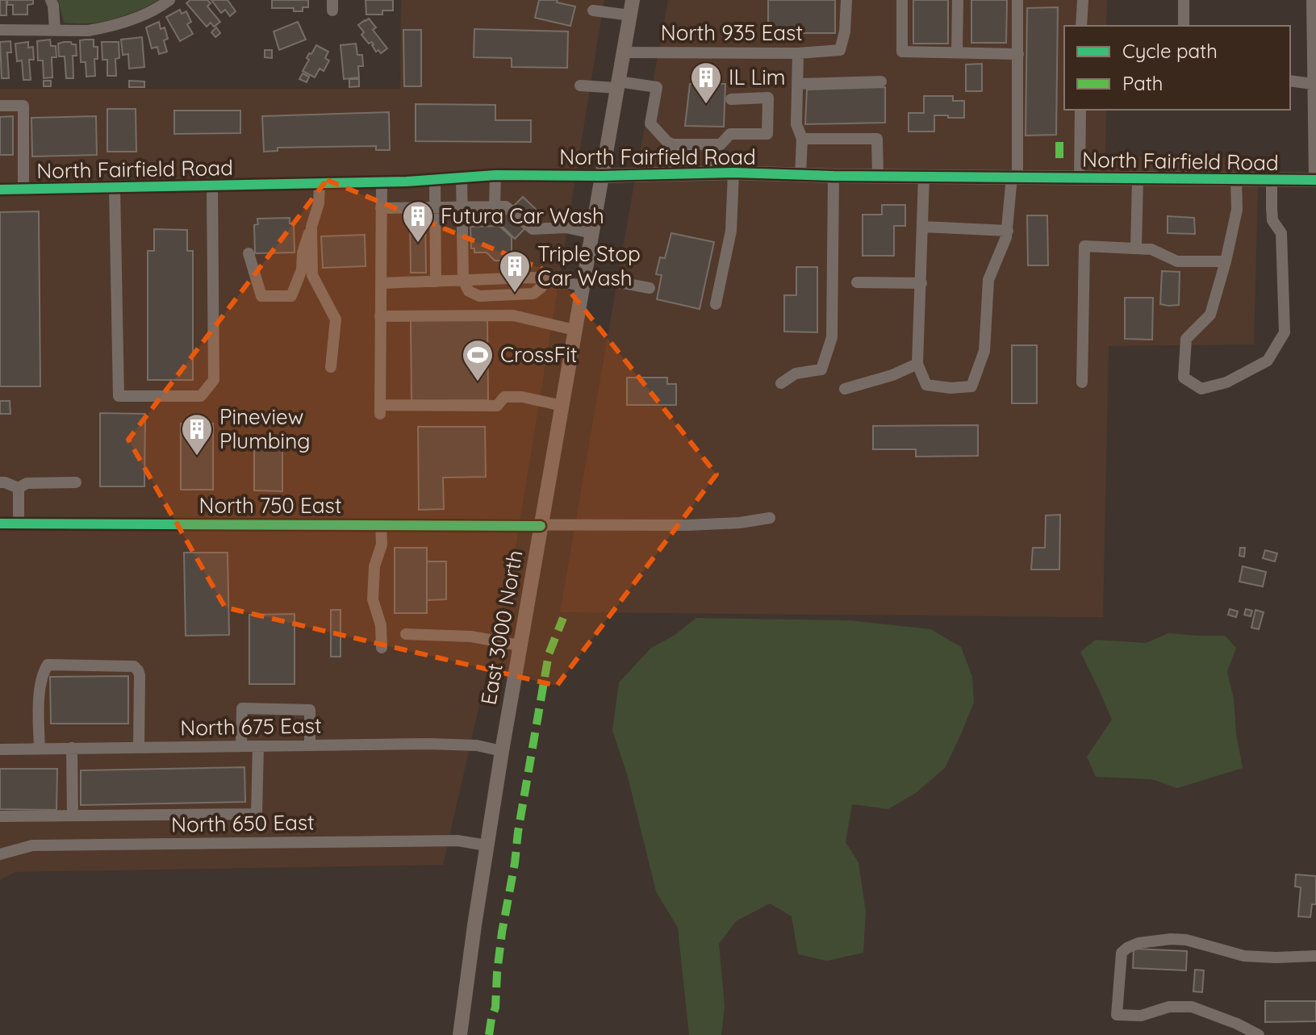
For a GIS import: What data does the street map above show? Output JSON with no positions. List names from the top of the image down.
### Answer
{
  "streets": {
    "main road": ["North Fairfield Road", "East 3000 North"],
    "street": [
      "North 935 East",
      "North 750 East",
      "North 675 East",
      "North 650 East"
    ]
  },
  "crossings": [
    ["North 935 East", "East 3000 North"],
    ["North Fairfield Road", "East 3000 North"],
    ["North 750 East", "East 3000 North"],
    ["East 3000 North", "North 675 East"],
    ["East 3000 North", "North 650 East"]
  ],
  "places": {
    "building": [
      "IL Lim",
      "Futura Car Wash",
      "Triple Stop Car Wash",
      "Pineview Plumbing"
    ],
    "sports": ["CrossFit"]
  },
  "legend": ["Cycle path", "Path"]
}
